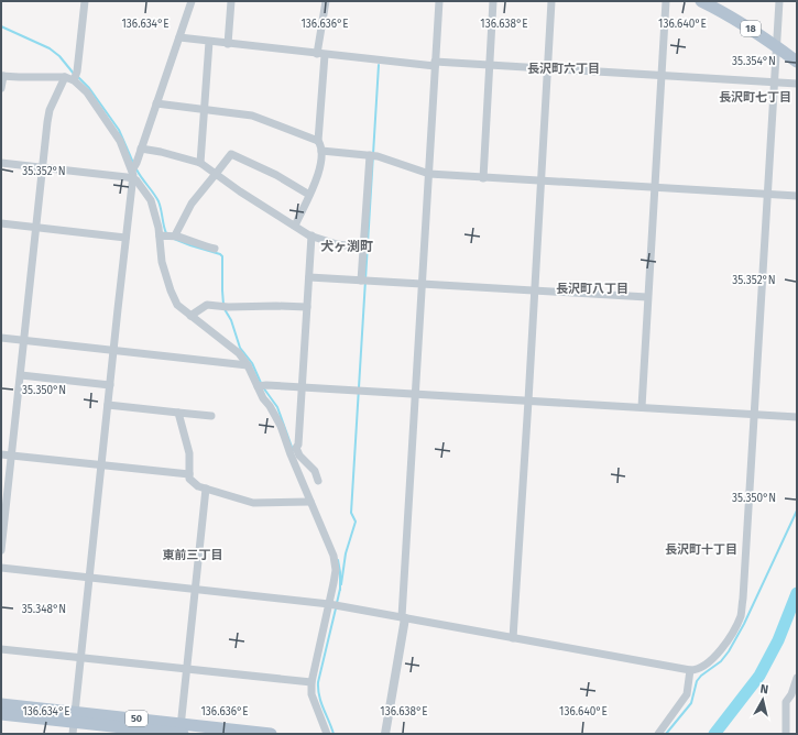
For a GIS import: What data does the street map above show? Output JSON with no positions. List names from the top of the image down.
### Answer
{
  "streets": {
    "main road": ["18", "50"]
  },
  "districts": [
    "長沢町六丁目",
    "長沢町七丁目",
    "犬ヶ渕町",
    "長沢町八丁目",
    "長沢町十丁目",
    "東前三丁目"
  ],
  "north": "top",
  "coordinates": [
    "136.634°E",
    "136.636°E",
    "136.638°E",
    "136.640°E",
    "35.354°N",
    "35.352°N",
    "35.350°N",
    "35.348°N"
  ]
}
